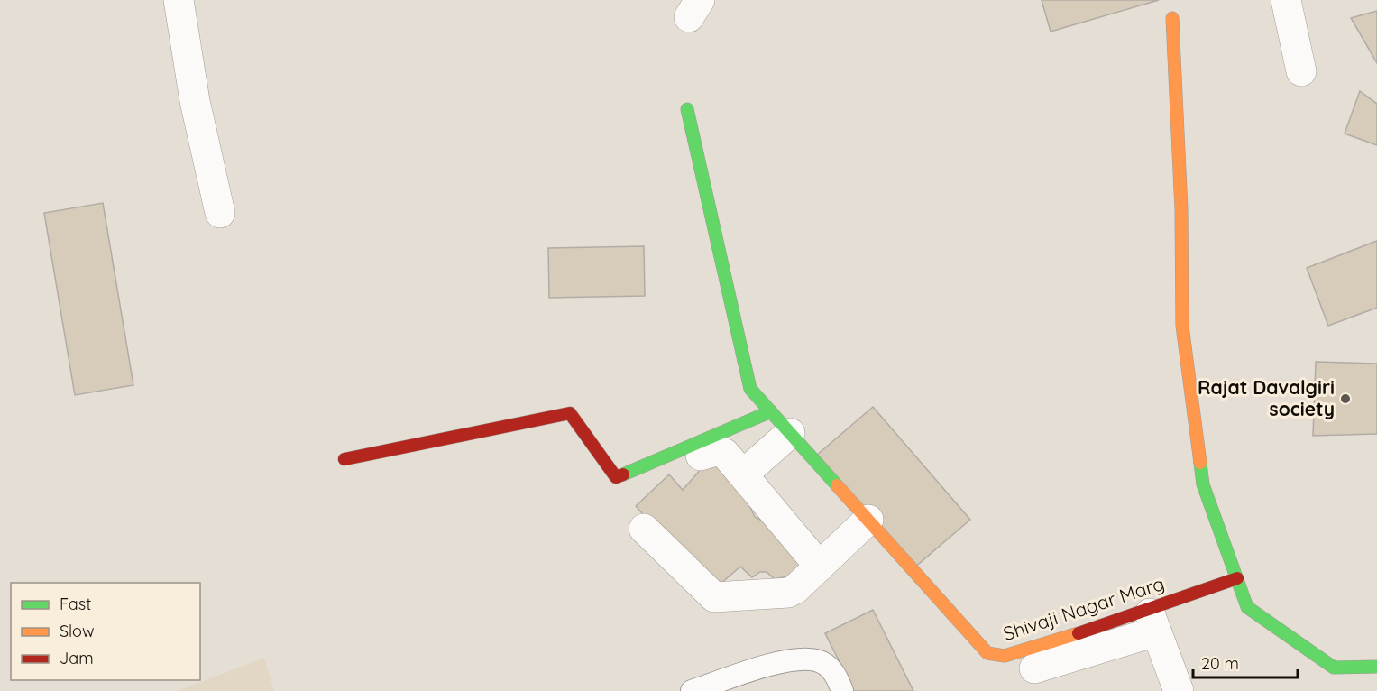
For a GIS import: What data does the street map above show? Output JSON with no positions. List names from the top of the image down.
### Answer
{
  "streets": {
    "street": ["Shivaji Nagar Marg"]
  },
  "places": ["Rajat Davalgiri society"],
  "legend": ["Fast", "Slow", "Jam"],
  "scale_bar": "20 m"
}
